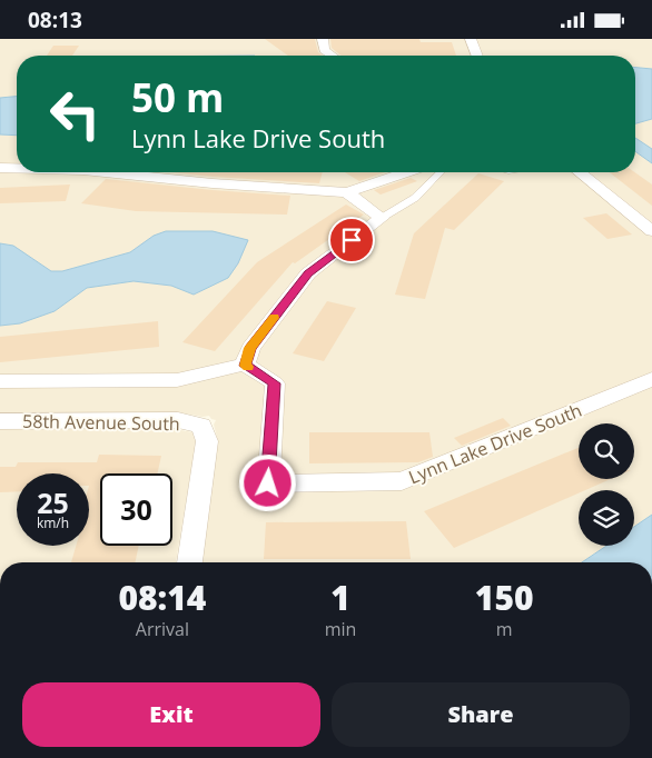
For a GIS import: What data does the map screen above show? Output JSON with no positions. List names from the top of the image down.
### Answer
{
  "streets": {
    "street": ["58th Avenue South", "Lynn Lake Drive South"]
  },
  "page": {
    "status": "08:13",
    "turn": ["50 m", "Lynn Lake Drive South"],
    "speed": "25 km/h",
    "limit": "30",
    "eta": [
      "08:14",
      "Arrival",
      "1",
      "min",
      "150",
      "m"
    ],
    "buttons": ["Exit", "Share"]
  }
}
